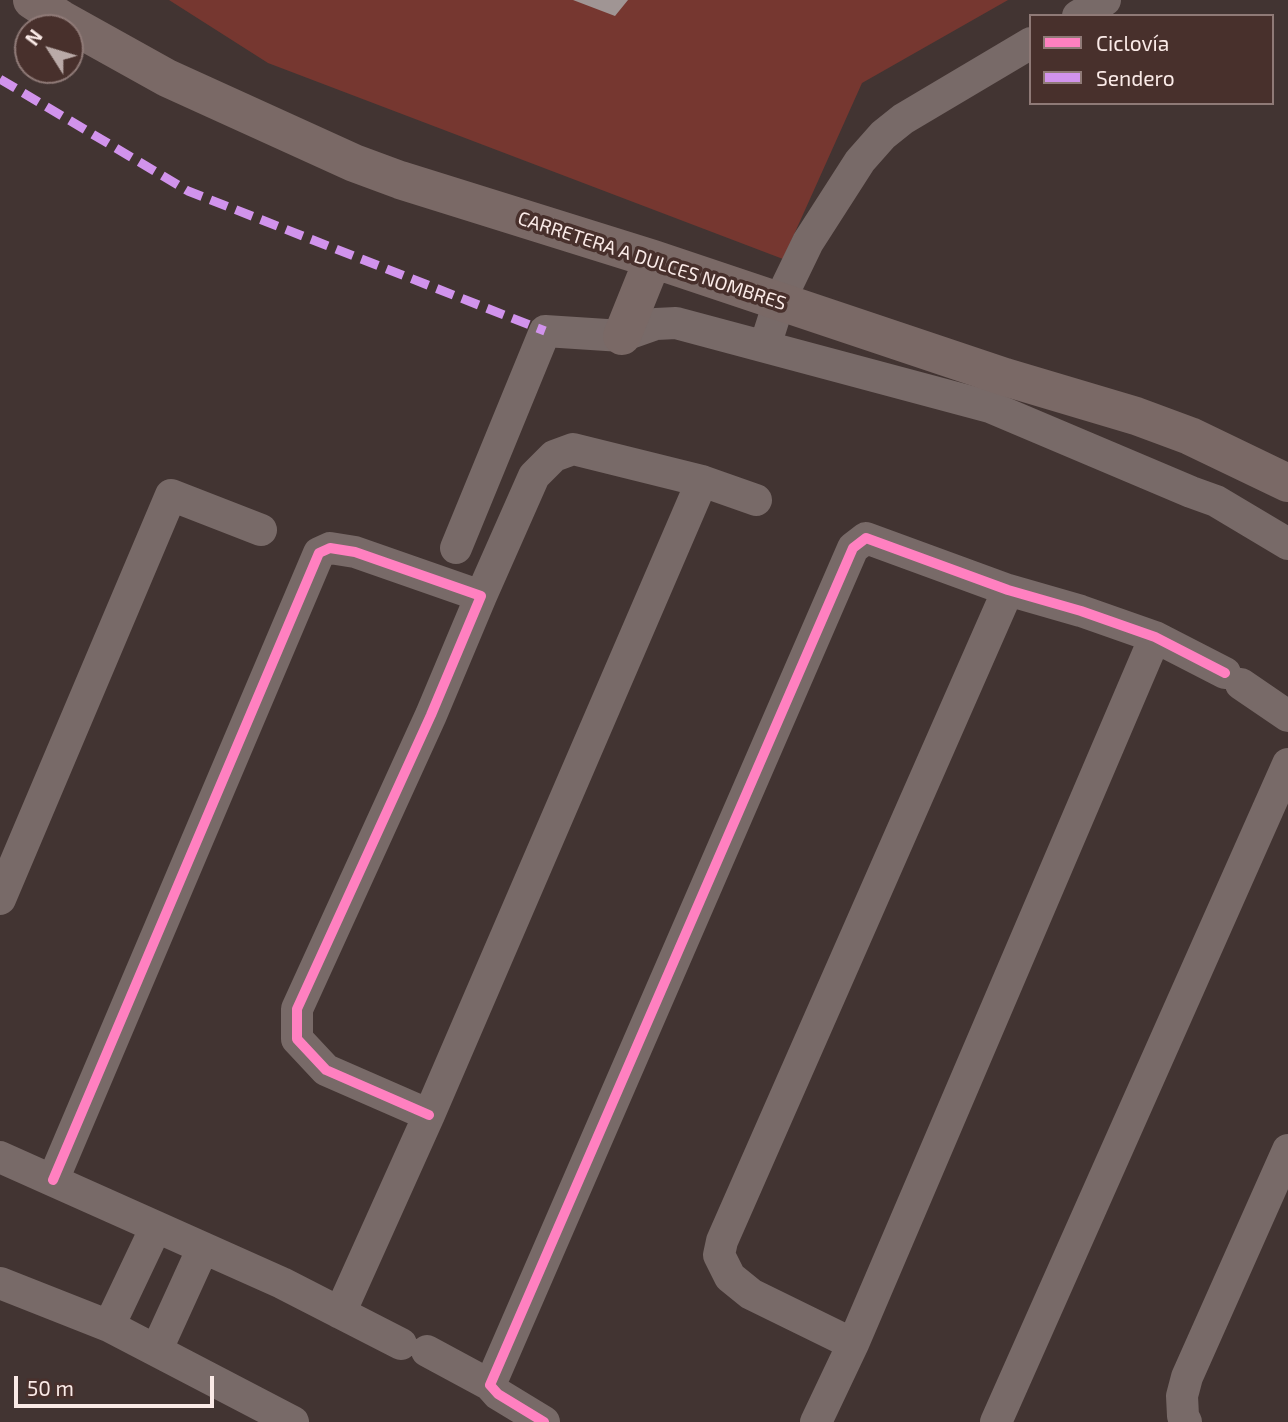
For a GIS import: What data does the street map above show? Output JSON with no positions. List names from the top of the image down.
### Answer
{
  "streets": {
    "main road": ["CARRETERA A DULCES NOMBRES"]
  },
  "legend": ["Ciclovía", "Sendero"],
  "scale_bar": "50 m",
  "north": "top left"
}
